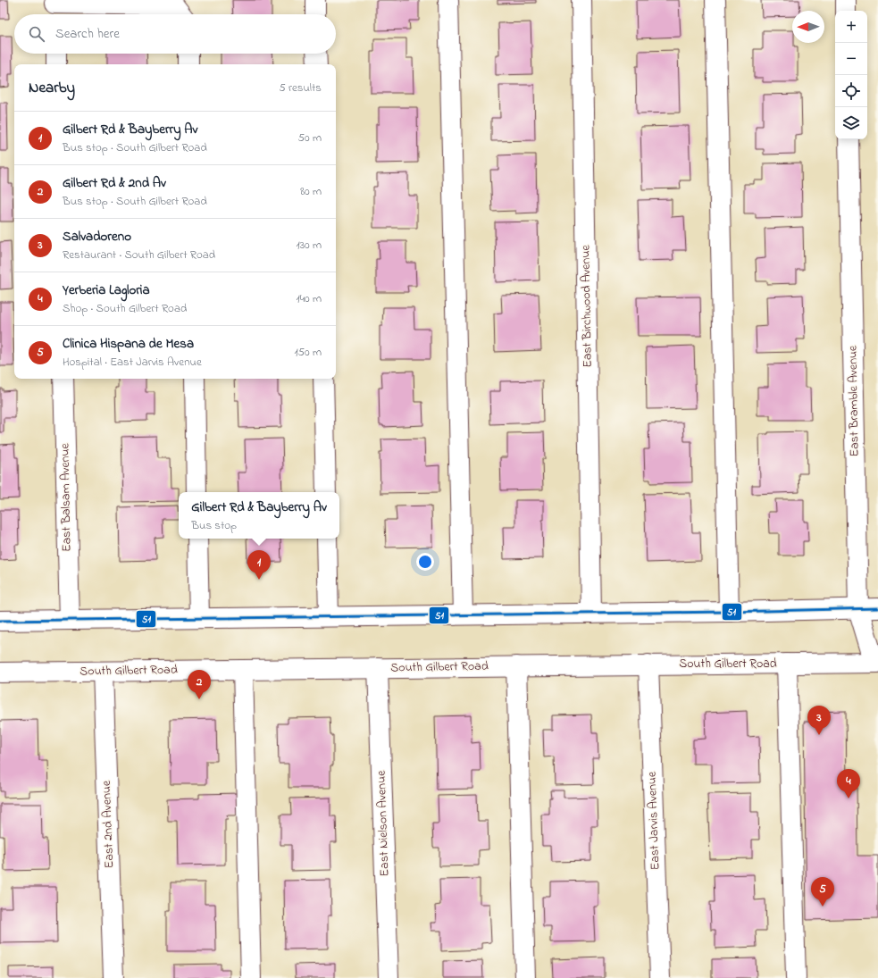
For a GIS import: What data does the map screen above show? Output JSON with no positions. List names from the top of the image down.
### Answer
{
  "streets": {
    "street": [
      "East Birchwood Avenue",
      "East Bramble Avenue",
      "East Balsam Avenue",
      "South Gilbert Road",
      "East Jarvis Avenue",
      "East Nielson Avenue",
      "East 2nd Avenue"
    ]
  },
  "crossings": [
    ["East Bramble Avenue", "South Gilbert Road"],
    ["South Gilbert Road", "East Jarvis Avenue"],
    ["South Gilbert Road", "East Nielson Avenue"],
    ["South Gilbert Road", "East 2nd Avenue"]
  ],
  "lines": ["transit line 51"],
  "north": "left",
  "page": {
    "map_buttons": ["+", "−"],
    "search": "Search here",
    "heading": ["Nearby", "5 results"],
    "list": [
      {
        "mark": "1",
        "name": "Gilbert Rd & Bayberry Av",
        "note": "Bus stop · South Gilbert Road",
        "value": "50 m"
      },
      {
        "mark": "2",
        "name": "Gilbert Rd & 2nd Av",
        "note": "Bus stop · South Gilbert Road",
        "value": "80 m"
      },
      {
        "mark": "3",
        "name": "Salvadoreno",
        "note": "Restaurant · South Gilbert Road",
        "value": "130 m"
      },
      {
        "mark": "4",
        "name": "Yerberia Lagloria",
        "note": "Shop · South Gilbert Road",
        "value": "140 m"
      },
      {
        "mark": "5",
        "name": "Clinica Hispana de Mesa",
        "note": "Hospital · East Jarvis Avenue",
        "value": "150 m"
      }
    ],
    "popup": ["Gilbert Rd & Bayberry Av", "Bus stop"],
    "pins": [
      "1",
      "2",
      "3",
      "4",
      "5"
    ]
  }
}
